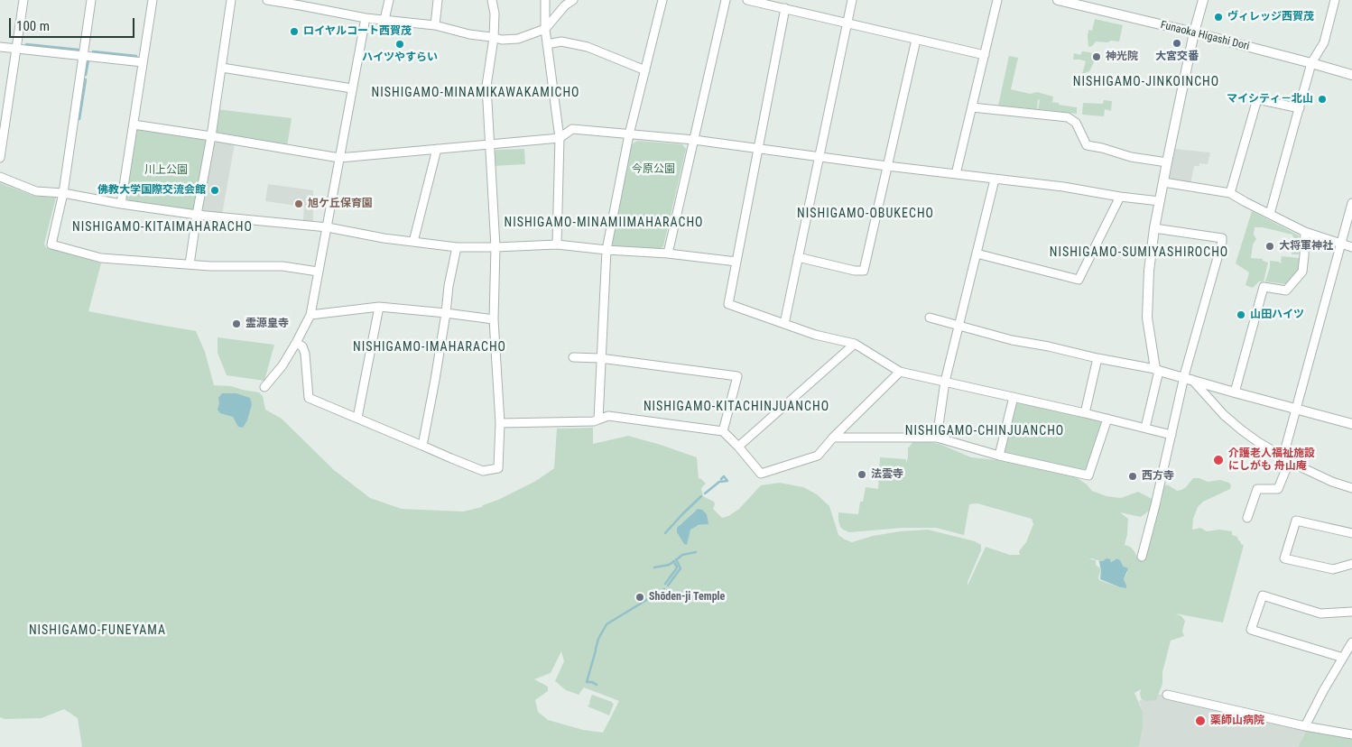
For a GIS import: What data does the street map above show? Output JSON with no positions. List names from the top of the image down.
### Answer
{
  "streets": {
    "street": ["Funaoka Higashi Dori"]
  },
  "districts": [
    "NISHIGAMO-JINKOINCHO",
    "NISHIGAMO-MINAMIKAWAKAMICHO",
    "NISHIGAMO-OBUKECHO",
    "NISHIGAMO-MINAMIIMAHARACHO",
    "NISHIGAMO-KITAIMAHARACHO",
    "NISHIGAMO-SUMIYASHIROCHO",
    "NISHIGAMO-IMAHARACHO",
    "NISHIGAMO-KITACHINJUANCHO",
    "NISHIGAMO-CHINJUANCHO",
    "NISHIGAMO-FUNEYAMA"
  ],
  "parks": ["今原公園", "川上公園"],
  "places": [
    "ヴィレッジ西賀茂",
    "ロイヤルコート西賀茂",
    "大宮交番",
    "ハイツやすらい",
    "神光院",
    "マイシティ－北山",
    "佛教大学国際交流会館",
    "旭ケ丘保育園",
    "大将軍神社",
    "山田ハイツ",
    "霊源皇寺",
    "介護老人福祉施設 にしがも 舟山庵",
    "法雲寺",
    "西方寺",
    "Shōden-ji Temple",
    "薬師山病院"
  ],
  "scale_bar": "100 m"
}
